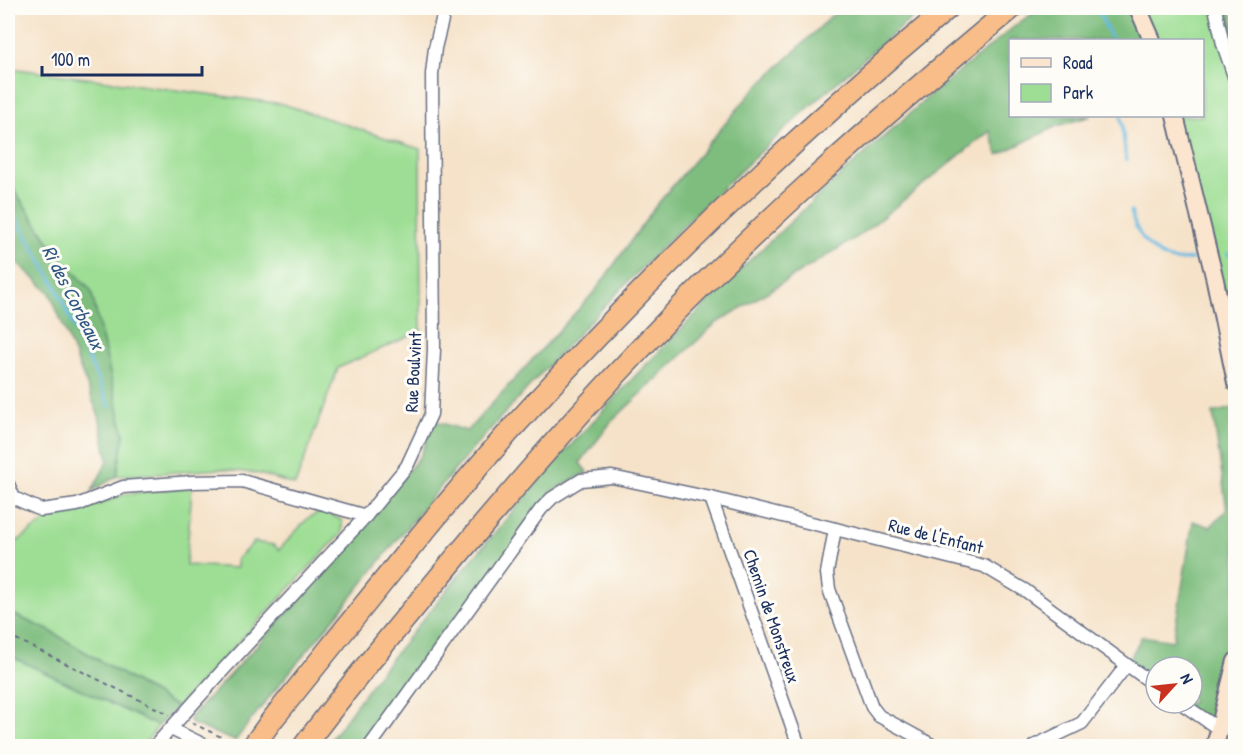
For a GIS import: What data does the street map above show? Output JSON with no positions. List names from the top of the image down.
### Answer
{
  "streets": {
    "street": ["Rue Boulvint", "Rue de l'Enfant", "Chemin de Monstreux"]
  },
  "crossings": [
    ["Rue de l'Enfant", "Chemin de Monstreux"]
  ],
  "water": ["Ri des Corbeaux"],
  "legend": ["Road", "Park"],
  "scale_bar": "100 m",
  "north": "top right"
}
